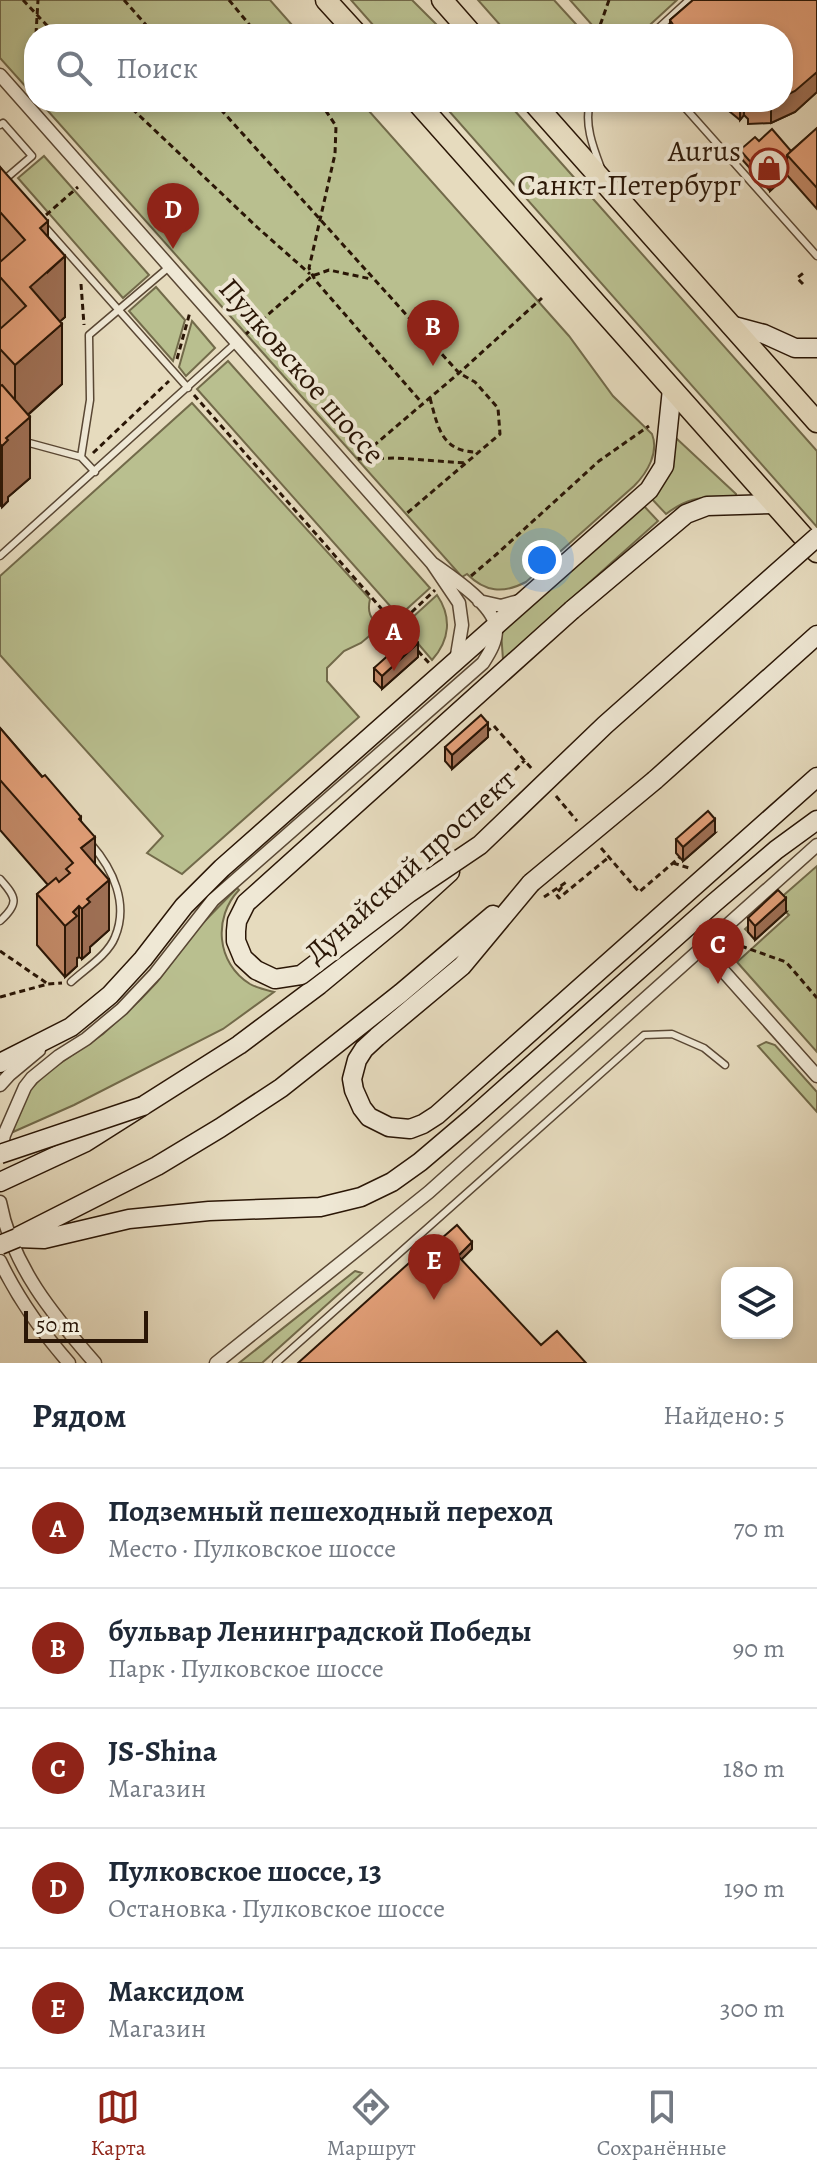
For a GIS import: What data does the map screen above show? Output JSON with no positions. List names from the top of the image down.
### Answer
{
  "streets": {
    "main road": ["Дунайский проспект"],
    "street": ["Пулковское шоссе"]
  },
  "places": {
    "shop": ["Aurus Санкт-Петербург"]
  },
  "scale_bar": "50 m",
  "page": {
    "search": "Поиск",
    "pins": [
      "D",
      "B",
      "A",
      "C",
      "E"
    ],
    "scale": "50 m",
    "heading": ["Рядом", "Найдено: 5"],
    "list": [
      {
        "mark": "A",
        "name": "Подземный пешеходный переход",
        "note": "Место · Пулковское шоссе",
        "value": "70 m"
      },
      {
        "mark": "B",
        "name": "бульвар Ленинградской Победы",
        "note": "Парк · Пулковское шоссе",
        "value": "90 m"
      },
      {
        "mark": "C",
        "name": "JS-Shina",
        "note": "Магазин",
        "value": "180 m"
      },
      {
        "mark": "D",
        "name": "Пулковское шоссе, 13",
        "note": "Остановка · Пулковское шоссе",
        "value": "190 m"
      },
      {
        "mark": "E",
        "name": "Максидом",
        "note": "Магазин",
        "value": "300 m"
      }
    ],
    "nav": ["Карта", "Маршрут", "Сохранённые"]
  }
}
